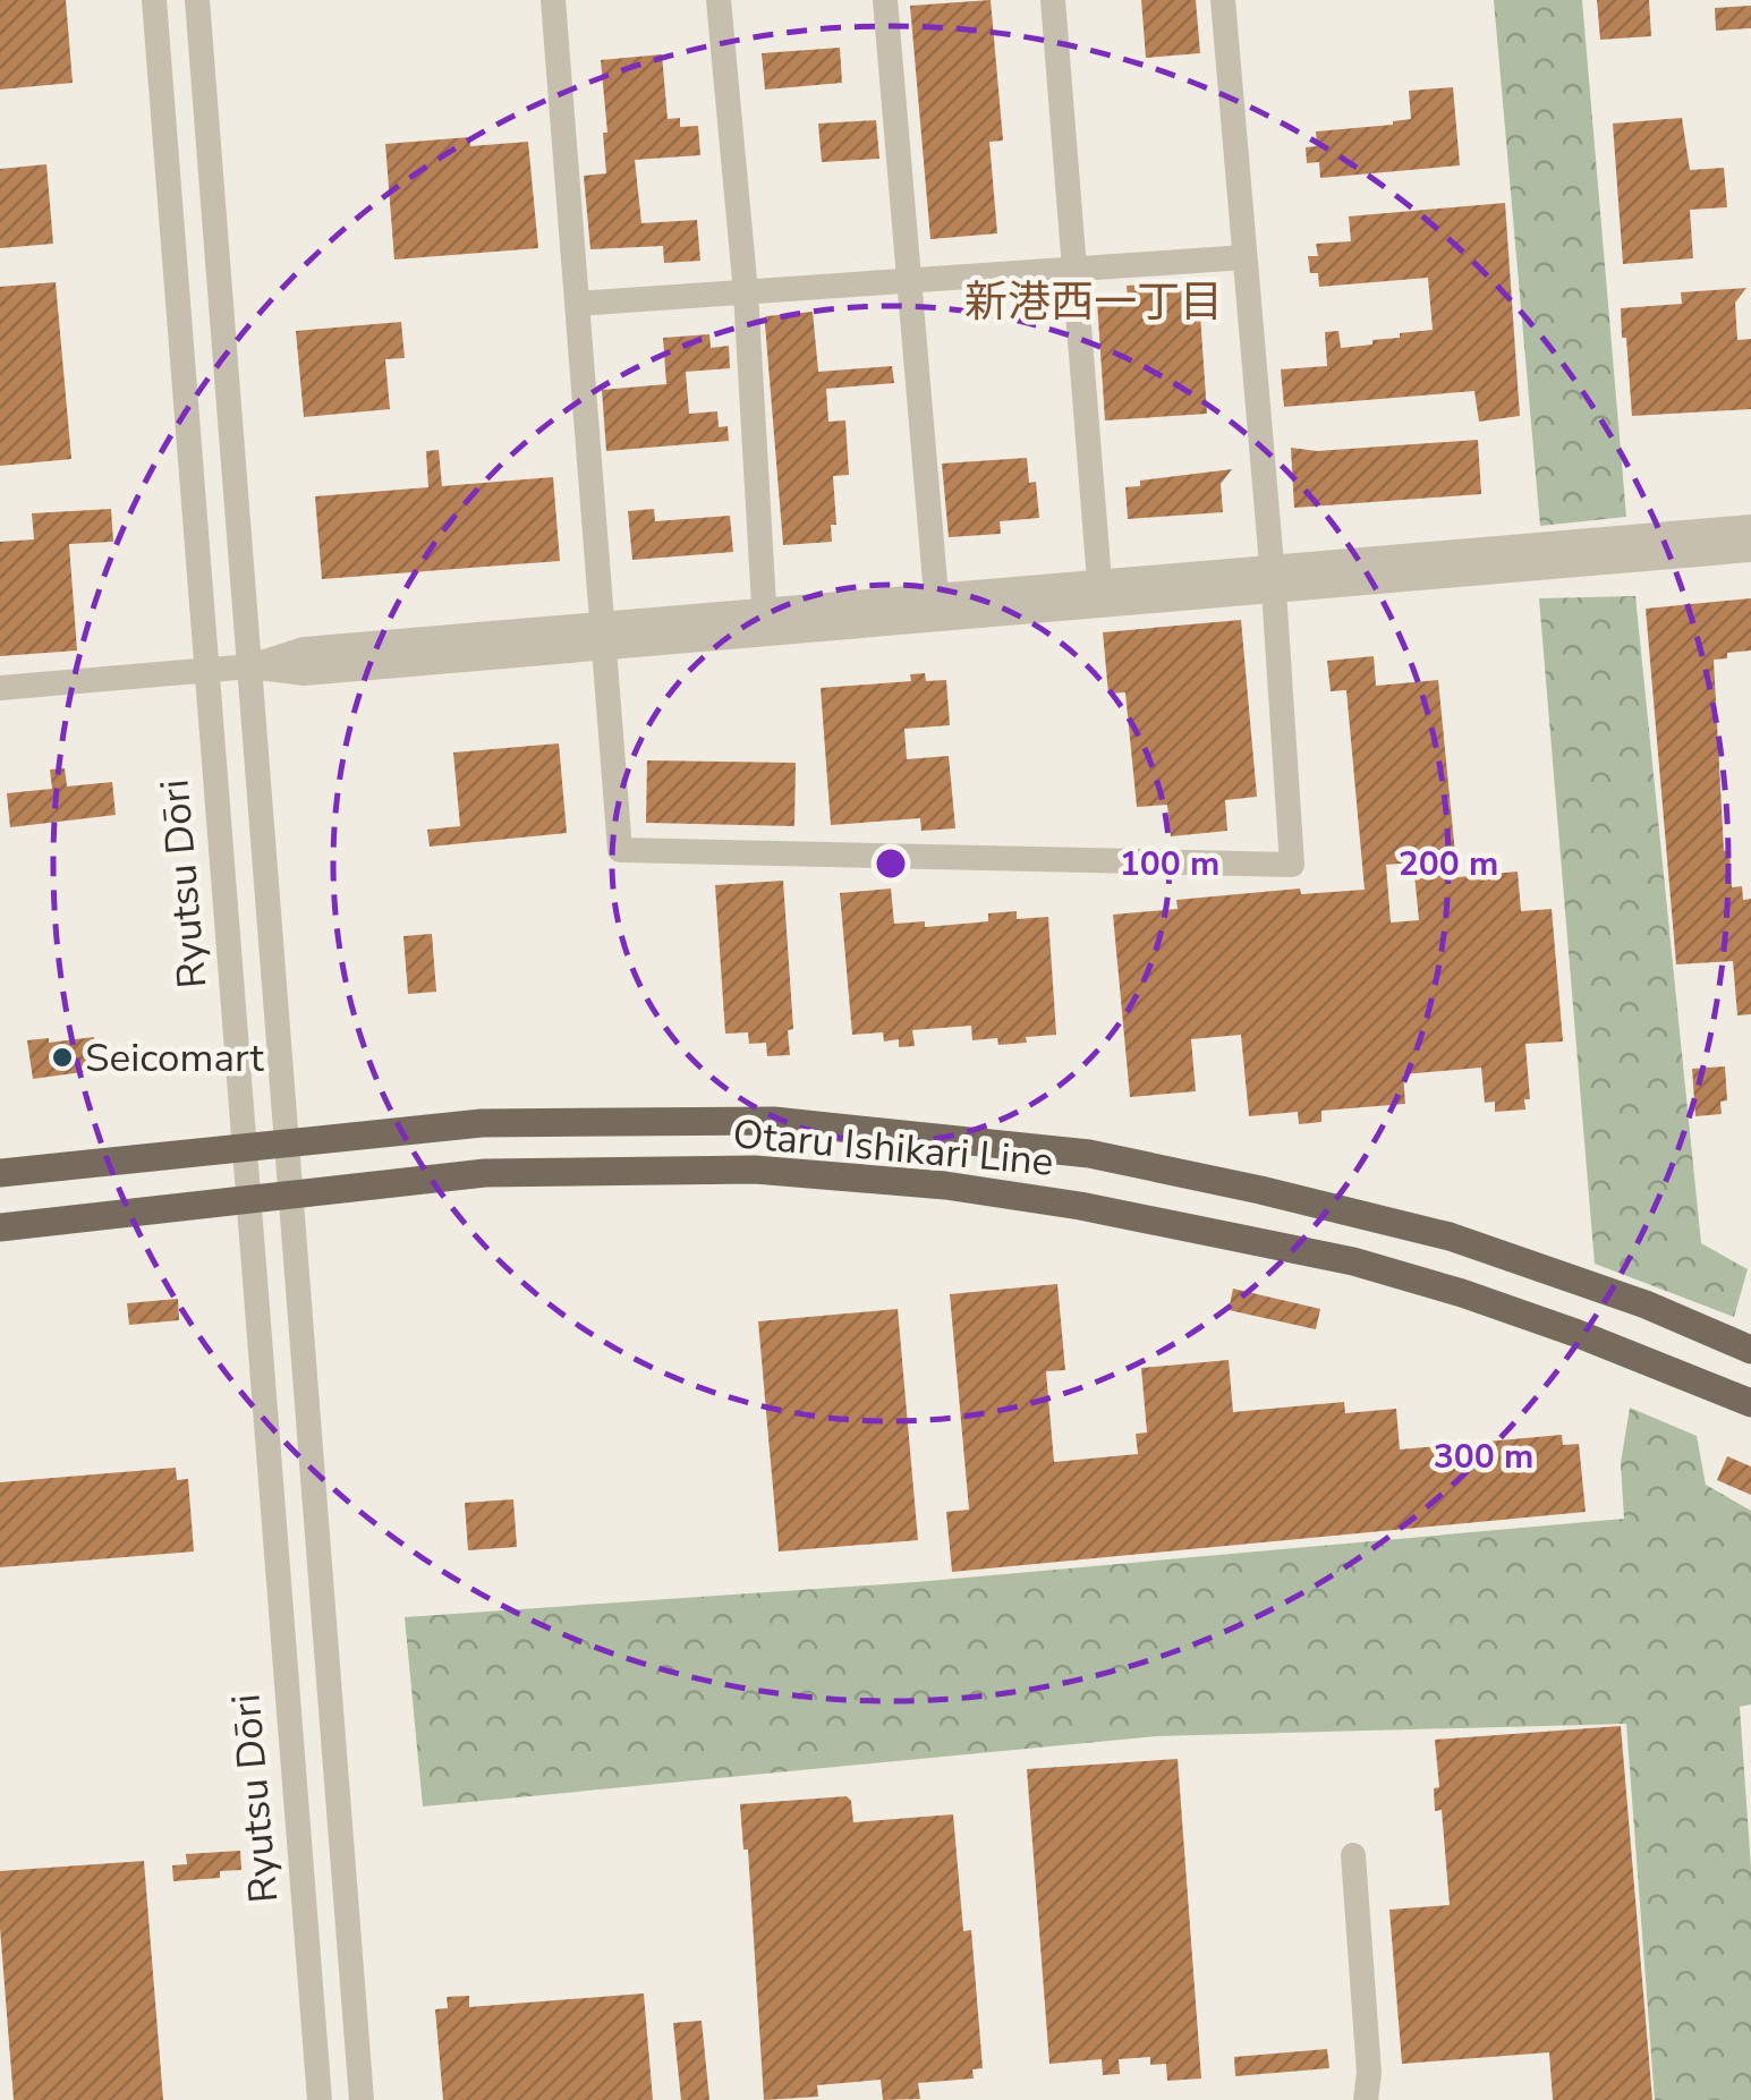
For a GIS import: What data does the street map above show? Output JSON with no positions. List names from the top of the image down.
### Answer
{
  "streets": {
    "main road": ["Otaru Ishikari Line"],
    "street": ["Ryutsu Dōri"]
  },
  "crossings": [
    ["Ryutsu Dōri", "Otaru Ishikari Line"]
  ],
  "districts": ["新港西一丁目"],
  "places": ["Seicomart"],
  "rings": ["100 m", "200 m", "300 m"]
}
